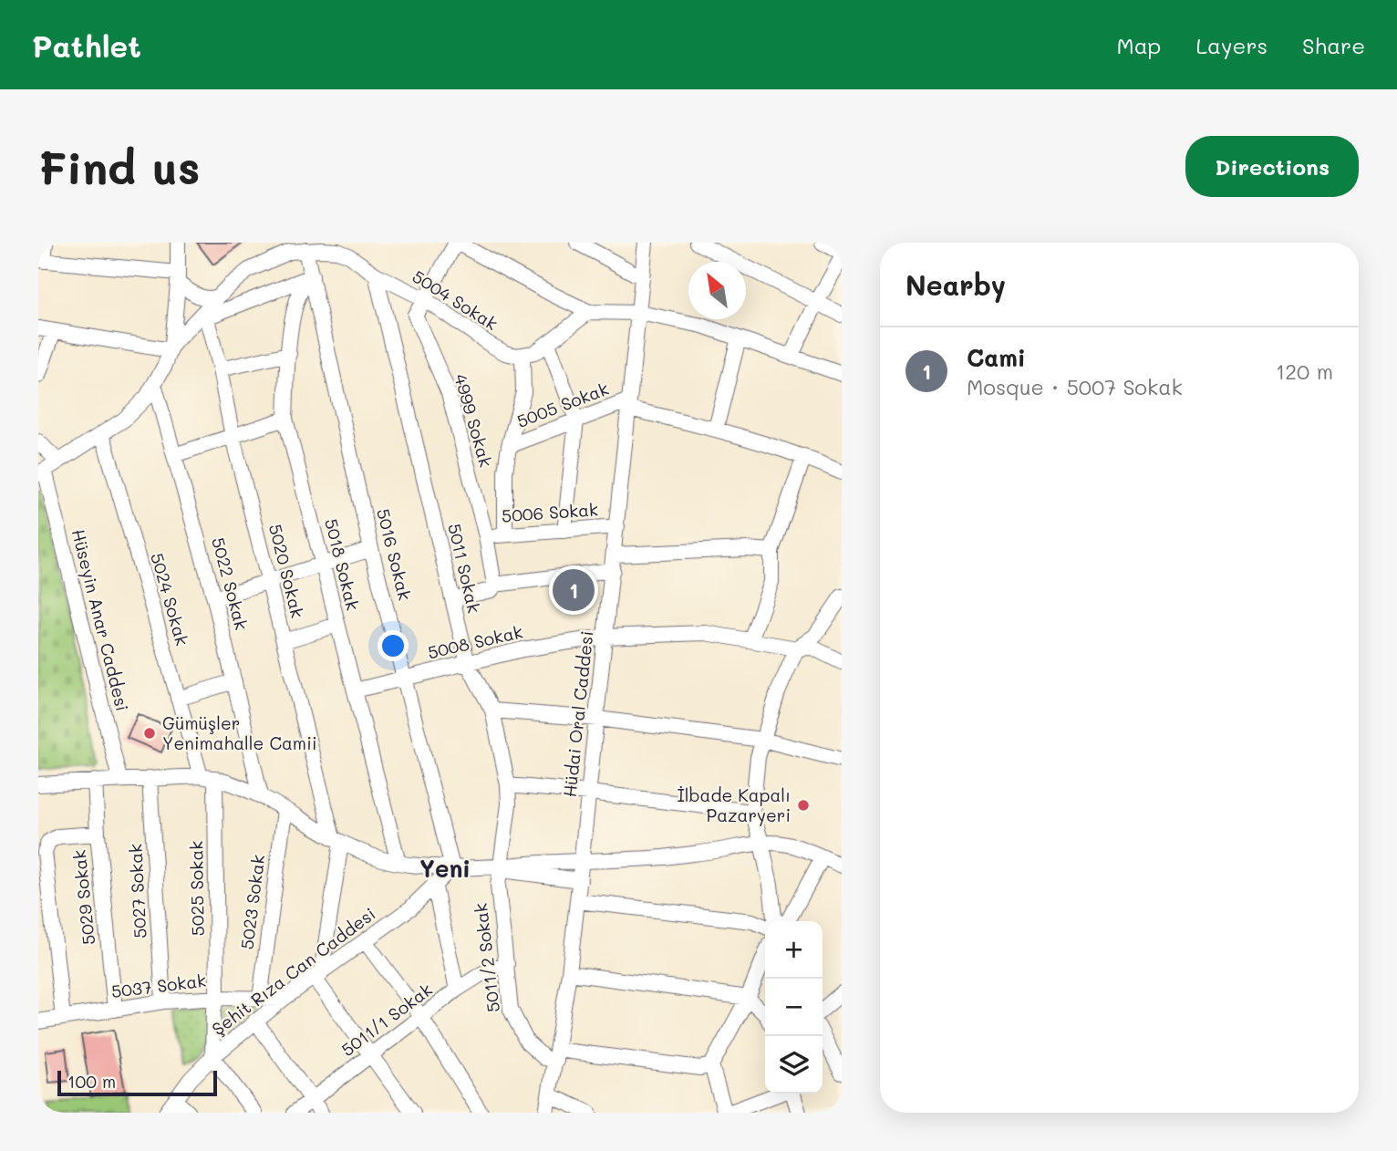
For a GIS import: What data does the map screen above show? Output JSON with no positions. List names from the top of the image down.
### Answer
{
  "streets": {
    "street": [
      "5004 Sokak",
      "5005 Sokak",
      "4999 Sokak",
      "5006 Sokak",
      "5016 Sokak",
      "5018 Sokak",
      "5011 Sokak",
      "5020 Sokak",
      "5022 Sokak",
      "5024 Sokak",
      "Hüseyin Anar Caddesi",
      "5008 Sokak",
      "Hüdai Oral Caddesi",
      "5025 Sokak",
      "5027 Sokak",
      "5029 Sokak",
      "5023 Sokak",
      "5011/2 Sokak",
      "Şehit Rıza Can Caddesi",
      "5037 Sokak",
      "5011/1 Sokak"
    ]
  },
  "crossings": [
    ["5004 Sokak", "4999 Sokak"],
    ["5004 Sokak", "5016 Sokak"],
    ["5004 Sokak", "5011 Sokak"],
    ["5004 Sokak", "5020 Sokak"],
    ["5005 Sokak", "Hüdai Oral Caddesi"],
    ["4999 Sokak", "5006 Sokak"],
    ["5006 Sokak", "Hüdai Oral Caddesi"],
    ["5016 Sokak", "5018 Sokak"],
    ["5016 Sokak", "5008 Sokak"],
    ["5016 Sokak", "Şehit Rıza Can Caddesi"],
    ["5018 Sokak", "5008 Sokak"],
    ["5011 Sokak", "5008 Sokak"],
    ["5011 Sokak", "5011/2 Sokak"],
    ["5024 Sokak", "5025 Sokak"],
    ["5008 Sokak", "Hüdai Oral Caddesi"],
    ["Hüdai Oral Caddesi", "5011/2 Sokak"],
    ["5025 Sokak", "Şehit Rıza Can Caddesi"],
    ["5025 Sokak", "5037 Sokak"],
    ["5027 Sokak", "5037 Sokak"],
    ["5029 Sokak", "5037 Sokak"],
    ["5023 Sokak", "5037 Sokak"],
    ["5011/2 Sokak", "5011/1 Sokak"],
    ["Şehit Rıza Can Caddesi", "5037 Sokak"]
  ],
  "districts": ["Yeni"],
  "places": ["Gümüşler Yenimahalle Camii", "İlbade Kapalı Pazaryeri"],
  "scale_bar": "100 m",
  "north": "top left",
  "page": {
    "header": "Pathlet",
    "nav": ["Map", "Layers", "Share"],
    "buttons": "Directions",
    "title": "Find us",
    "heading": "Nearby",
    "list": [
      {
        "mark": "1",
        "name": "Cami",
        "note": "Mosque · 5007 Sokak",
        "value": "120 m"
      }
    ],
    "pins": "1",
    "map_buttons": ["+", "−"],
    "scale": "100 m"
  }
}
